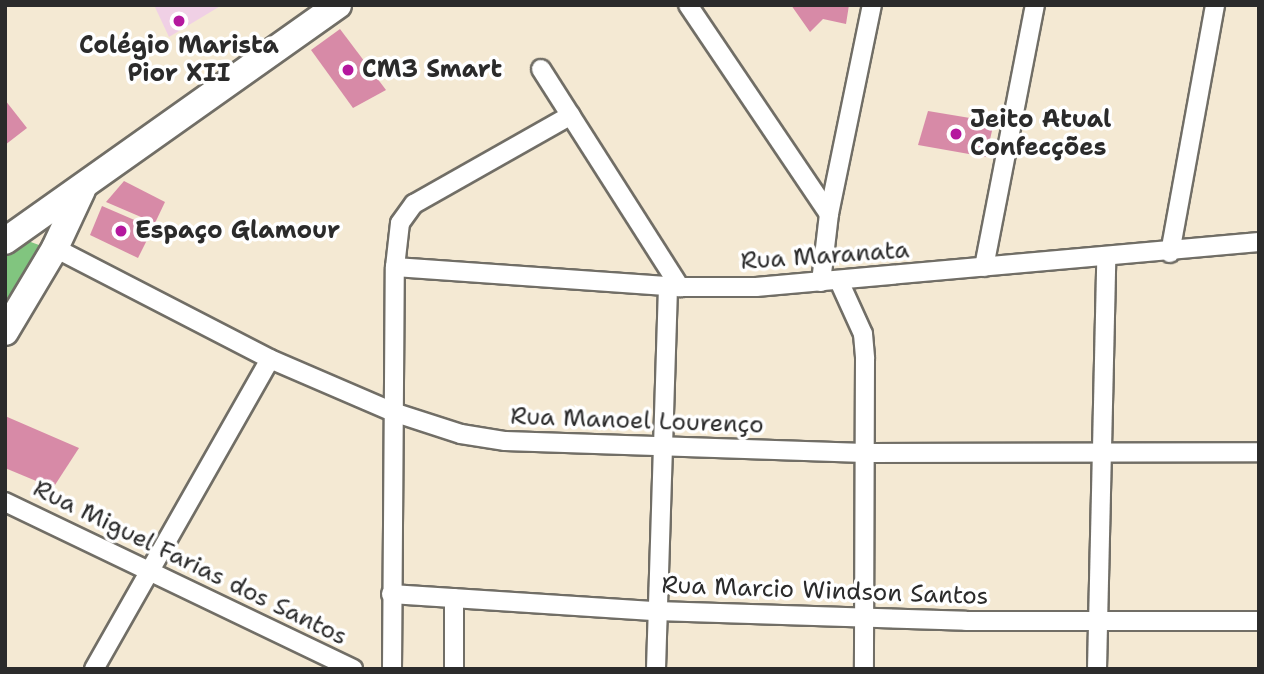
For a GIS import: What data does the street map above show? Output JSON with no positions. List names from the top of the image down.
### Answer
{
  "streets": {
    "street": [
      "Rua Maranata",
      "Rua Manoel Lourenço",
      "Rua Miguel Farias dos Santos",
      "Rua Marcio Windson Santos"
    ]
  },
  "places": [
    "Colégio Marista Pior XII",
    "CM3 Smart",
    "Jeito Atual Confecções",
    "Espaço Glamour"
  ]
}
